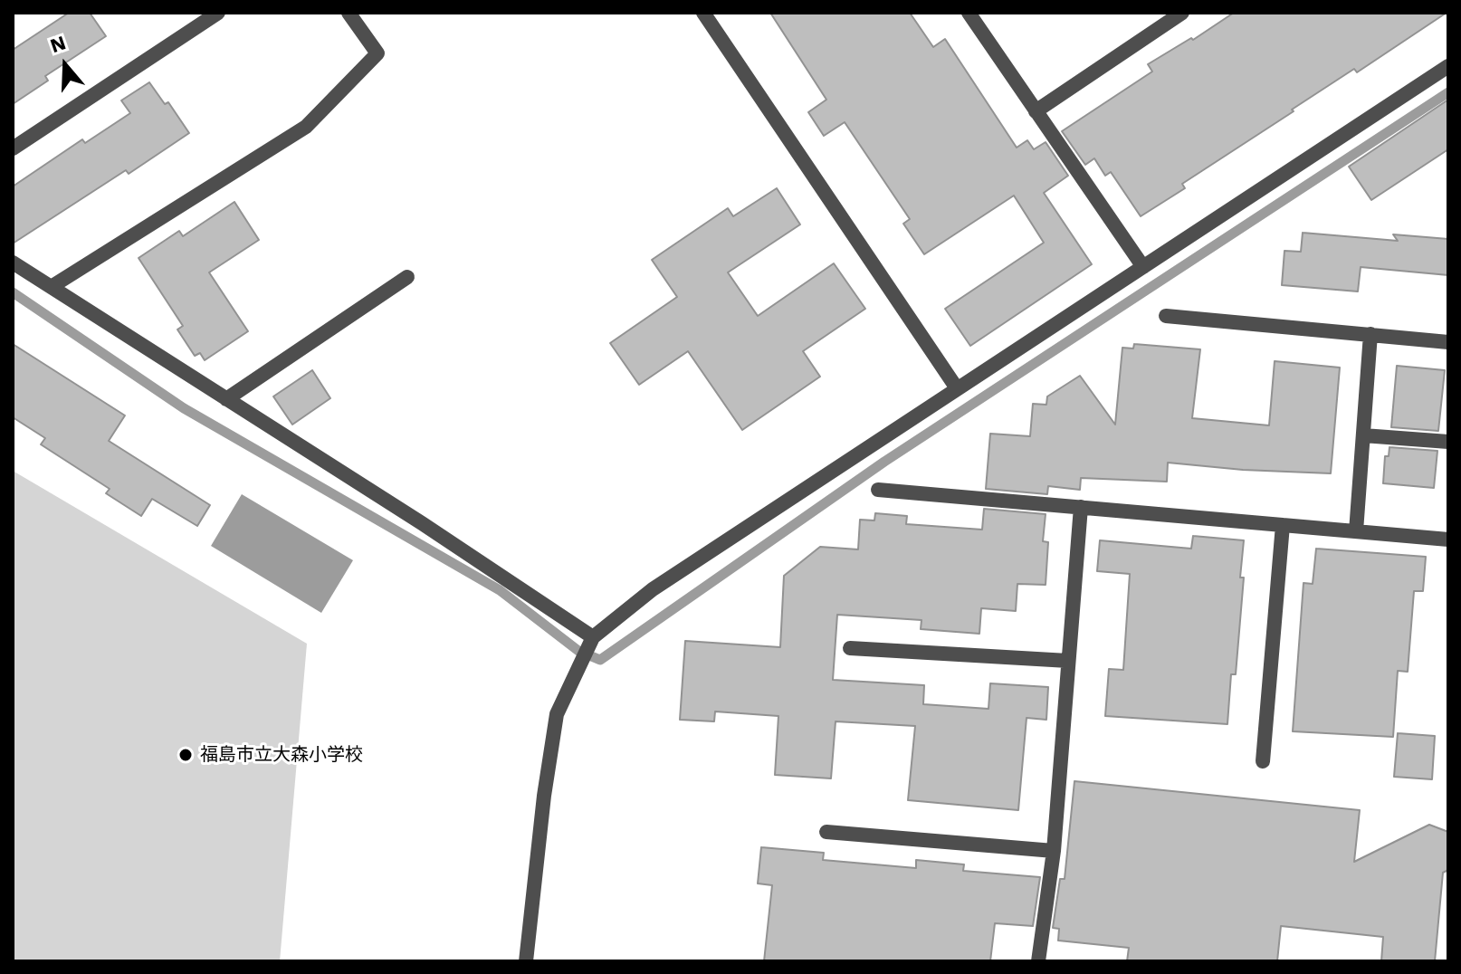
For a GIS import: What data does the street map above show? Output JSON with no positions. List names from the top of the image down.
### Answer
{
  "places": ["福島市立大森小学校"],
  "north": "top"
}
